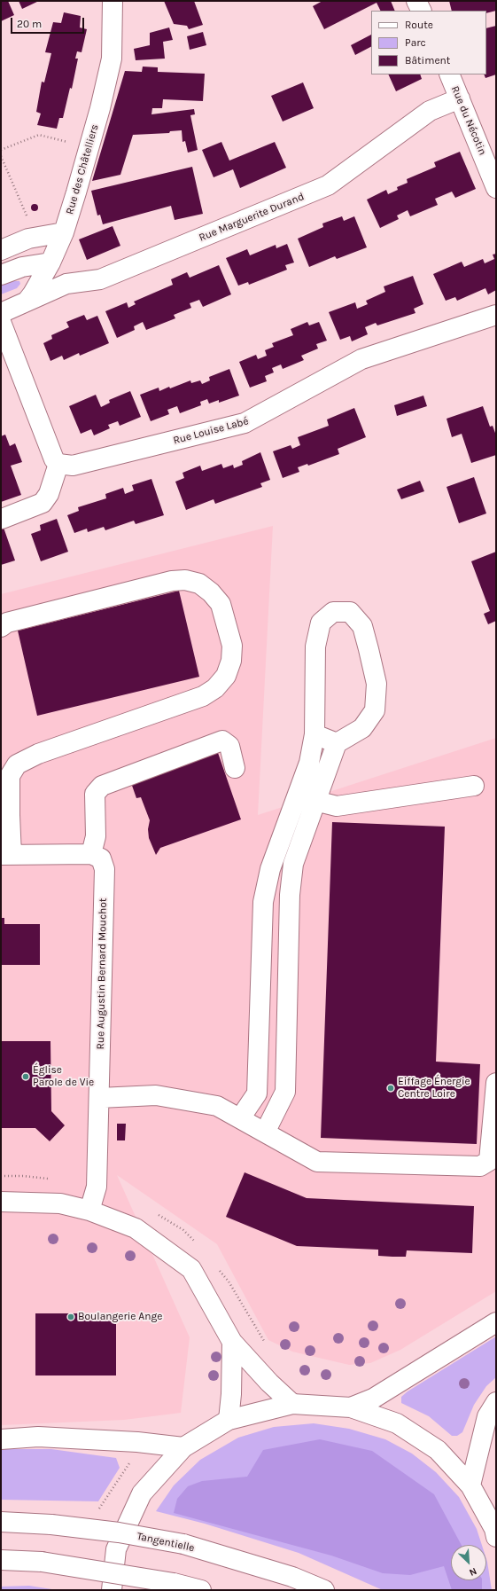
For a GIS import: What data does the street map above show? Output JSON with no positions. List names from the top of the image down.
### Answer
{
  "streets": {
    "main road": [
      "Rue du Nécotin",
      "Rue des Châtelliers",
      "Rue Marguerite Durand",
      "Rue Louise Labé",
      "Rue Augustin Bernard Mouchot",
      "Tangentielle"
    ]
  },
  "crossings": [
    ["Rue du Nécotin", "Rue Marguerite Durand"],
    ["Rue des Châtelliers", "Rue Marguerite Durand"]
  ],
  "places": ["Église Parole de Vie", "Eiffage Énergie Centre Loire", "Boulangerie Ange"],
  "legend": ["Route", "Parc", "Bâtiment"],
  "scale_bar": "20 m",
  "north": "bottom right"
}
